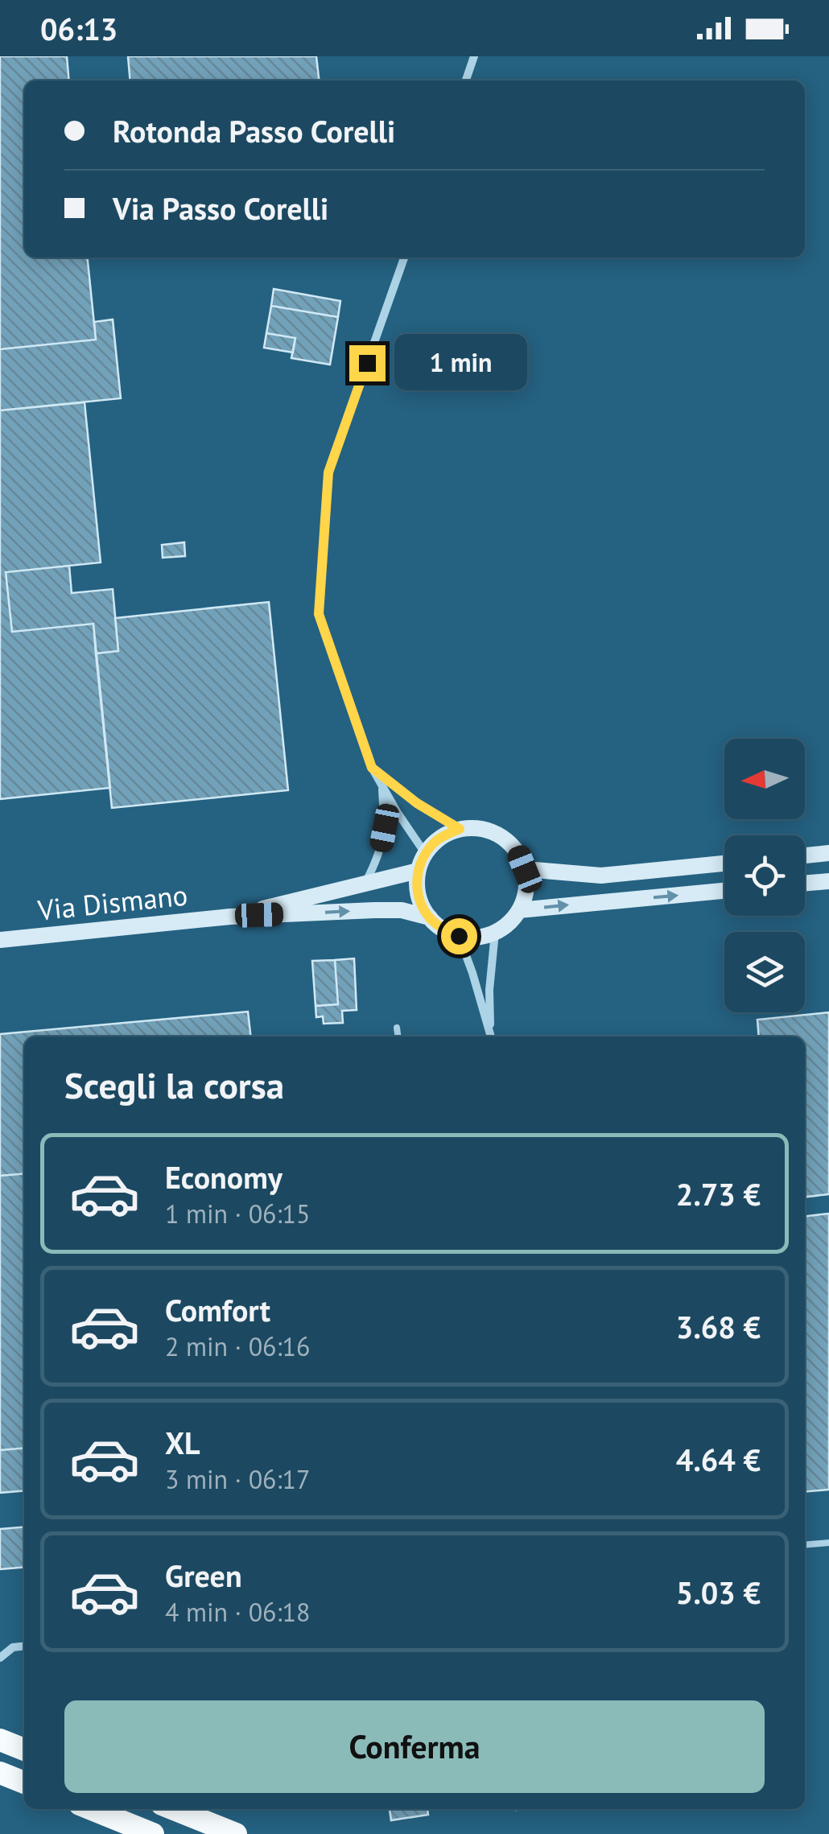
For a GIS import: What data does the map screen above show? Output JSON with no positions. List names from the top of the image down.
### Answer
{
  "streets": {
    "main road": ["Via Dismano"]
  },
  "north": "left",
  "page": {
    "status": "06:13",
    "banner": ["Rotonda Passo Corelli", "Via Passo Corelli"],
    "bubble": "1 min",
    "heading": "Scegli la corsa",
    "list": [
      {
        "name": "Economy",
        "note": "1 min · 06:15",
        "value": "2.73 €"
      },
      {
        "name": "Comfort",
        "note": "2 min · 06:16",
        "value": "3.68 €"
      },
      {
        "name": "XL",
        "note": "3 min · 06:17",
        "value": "4.64 €"
      },
      {
        "name": "Green",
        "note": "4 min · 06:18",
        "value": "5.03 €"
      }
    ],
    "buttons": "Conferma"
  }
}
